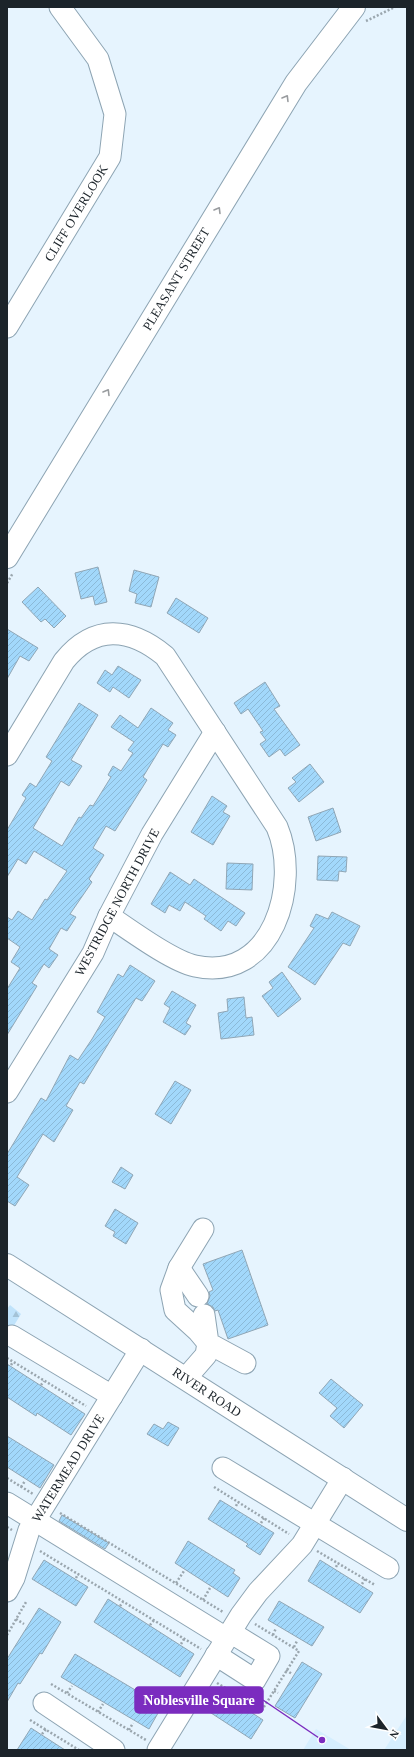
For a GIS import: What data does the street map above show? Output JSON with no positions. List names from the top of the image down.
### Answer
{
  "streets": {
    "main road": ["PLEASANT STREET", "RIVER ROAD"],
    "street": ["CLIFF OVERLOOK", "WESTRIDGE NORTH DRIVE", "WATERMEAD DRIVE"]
  },
  "crossings": [
    ["RIVER ROAD", "WATERMEAD DRIVE"]
  ],
  "places": ["Noblesville Square"],
  "north": "bottom right"
}
